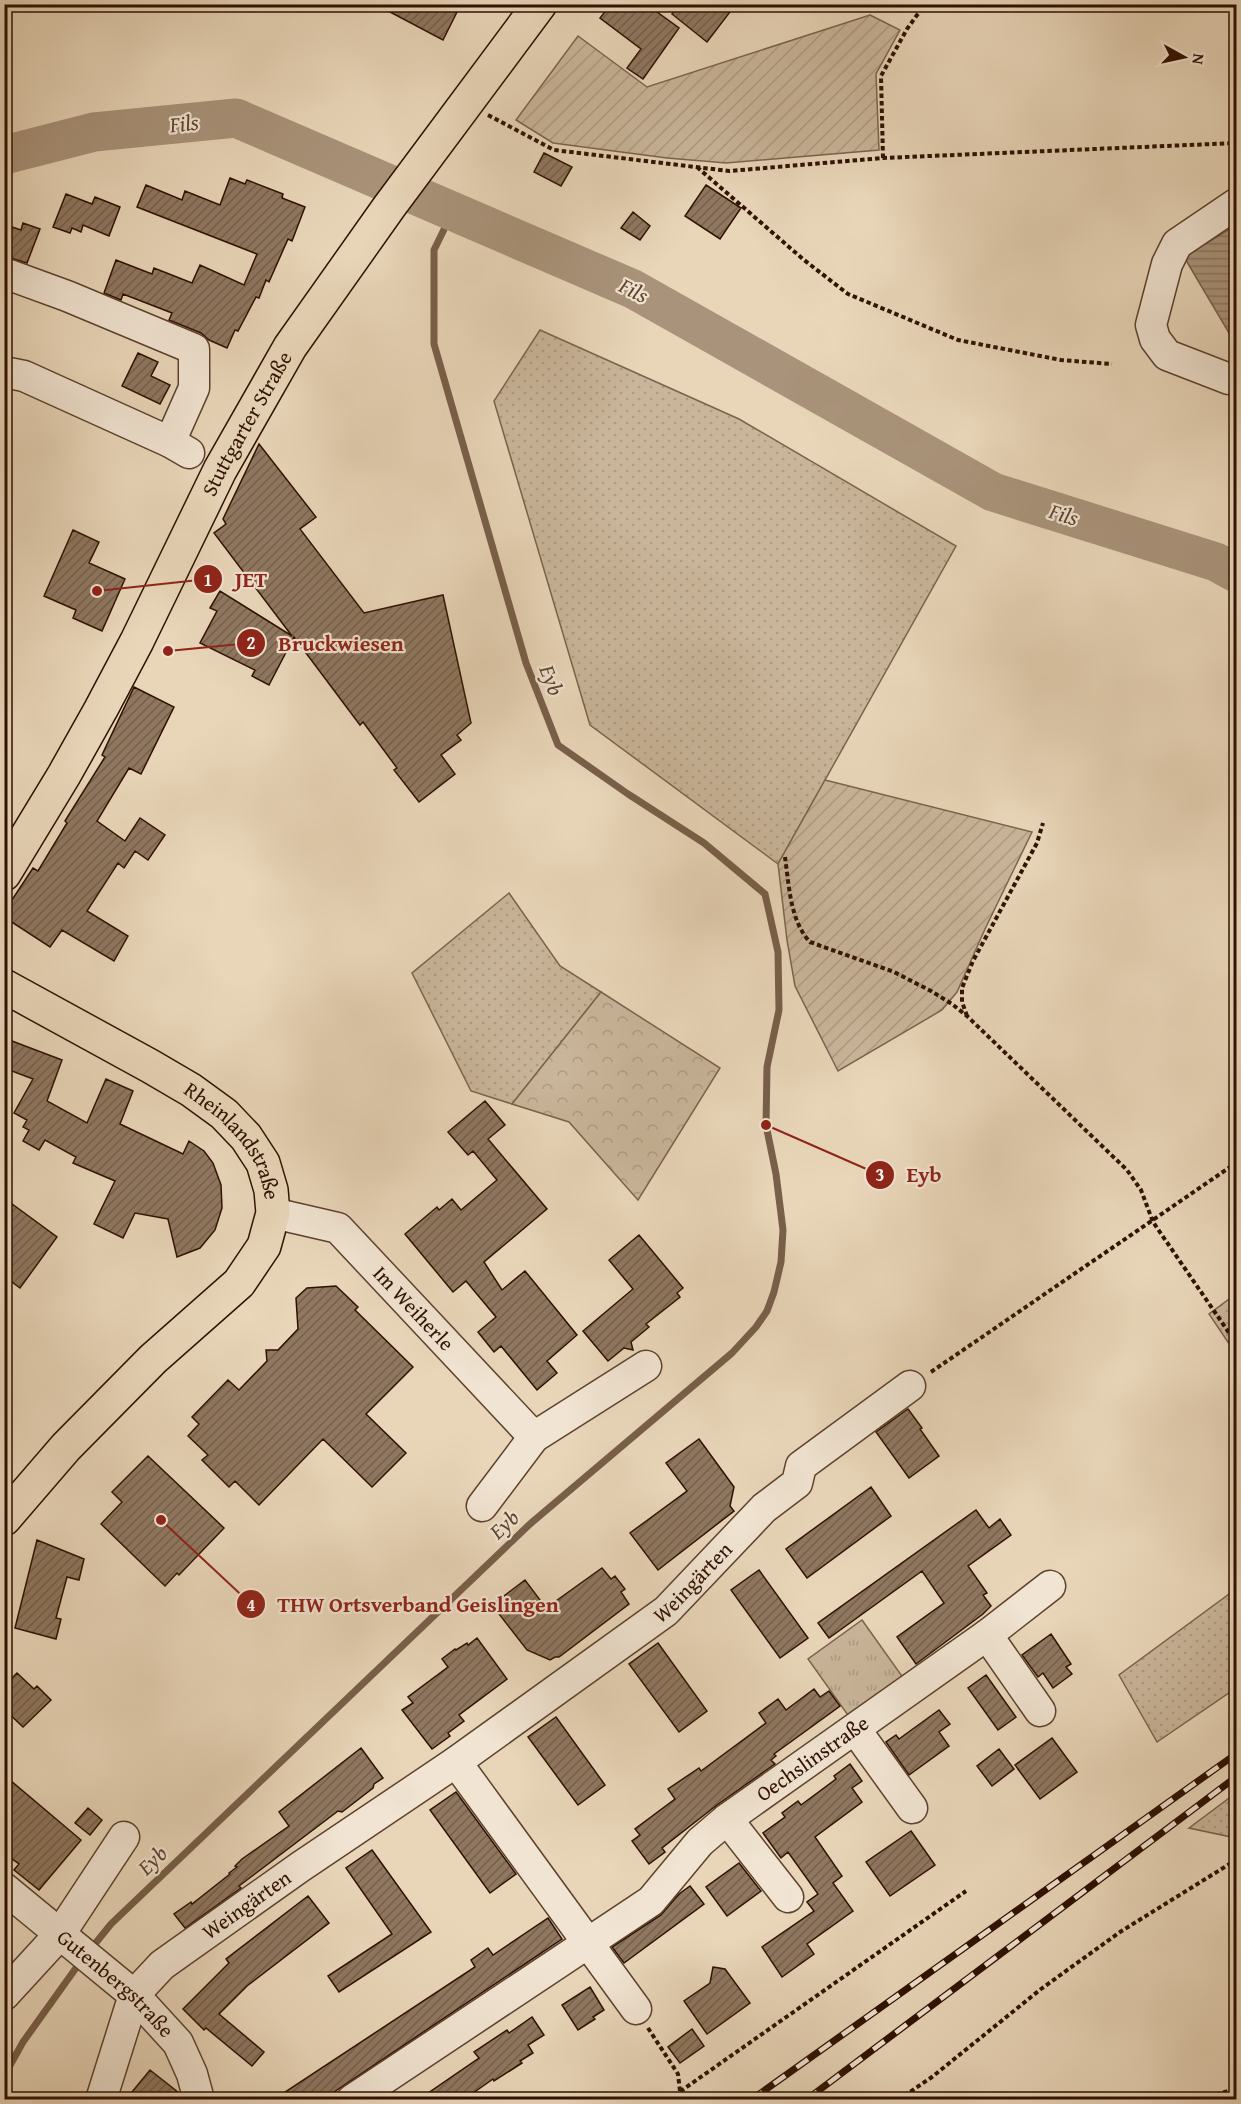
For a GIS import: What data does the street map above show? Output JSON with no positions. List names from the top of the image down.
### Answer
{
  "streets": {
    "main road": ["Stuttgarter Straße", "Rheinlandstraße"],
    "street": [
      "Im Weiherle",
      "Weingärten",
      "Oechslinstraße",
      "Gutenbergstraße"
    ]
  },
  "crossings": [
    ["Rheinlandstraße", "Im Weiherle"],
    ["Weingärten", "Gutenbergstraße"]
  ],
  "water": ["Fils", "Eyb"],
  "places": [
    "JET",
    "Bruckwiesen",
    "Eyb",
    "THW Ortsverband Geislingen"
  ],
  "north": "right"
}
